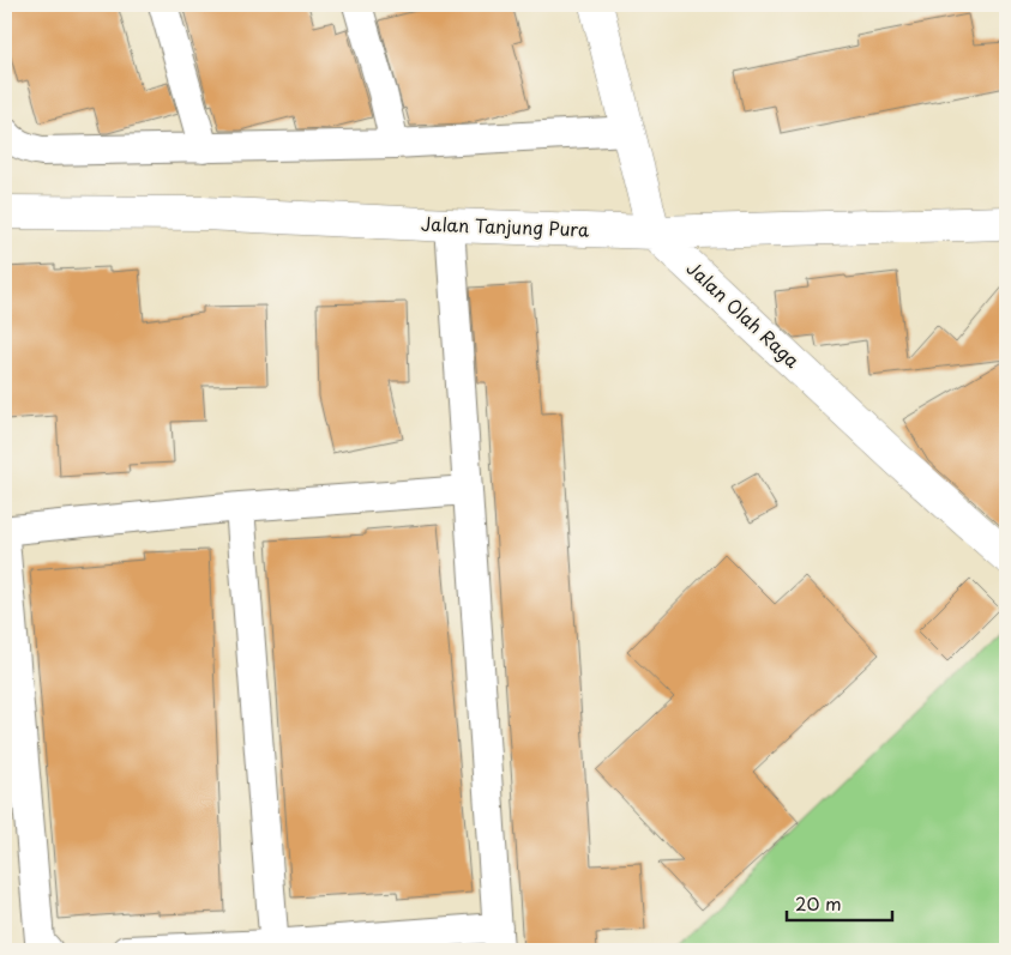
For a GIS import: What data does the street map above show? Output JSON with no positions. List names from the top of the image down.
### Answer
{
  "streets": {
    "street": ["Jalan Tanjung Pura", "Jalan Olah Raga"]
  },
  "crossings": [
    ["Jalan Tanjung Pura", "Jalan Olah Raga"]
  ],
  "scale_bar": "20 m"
}
